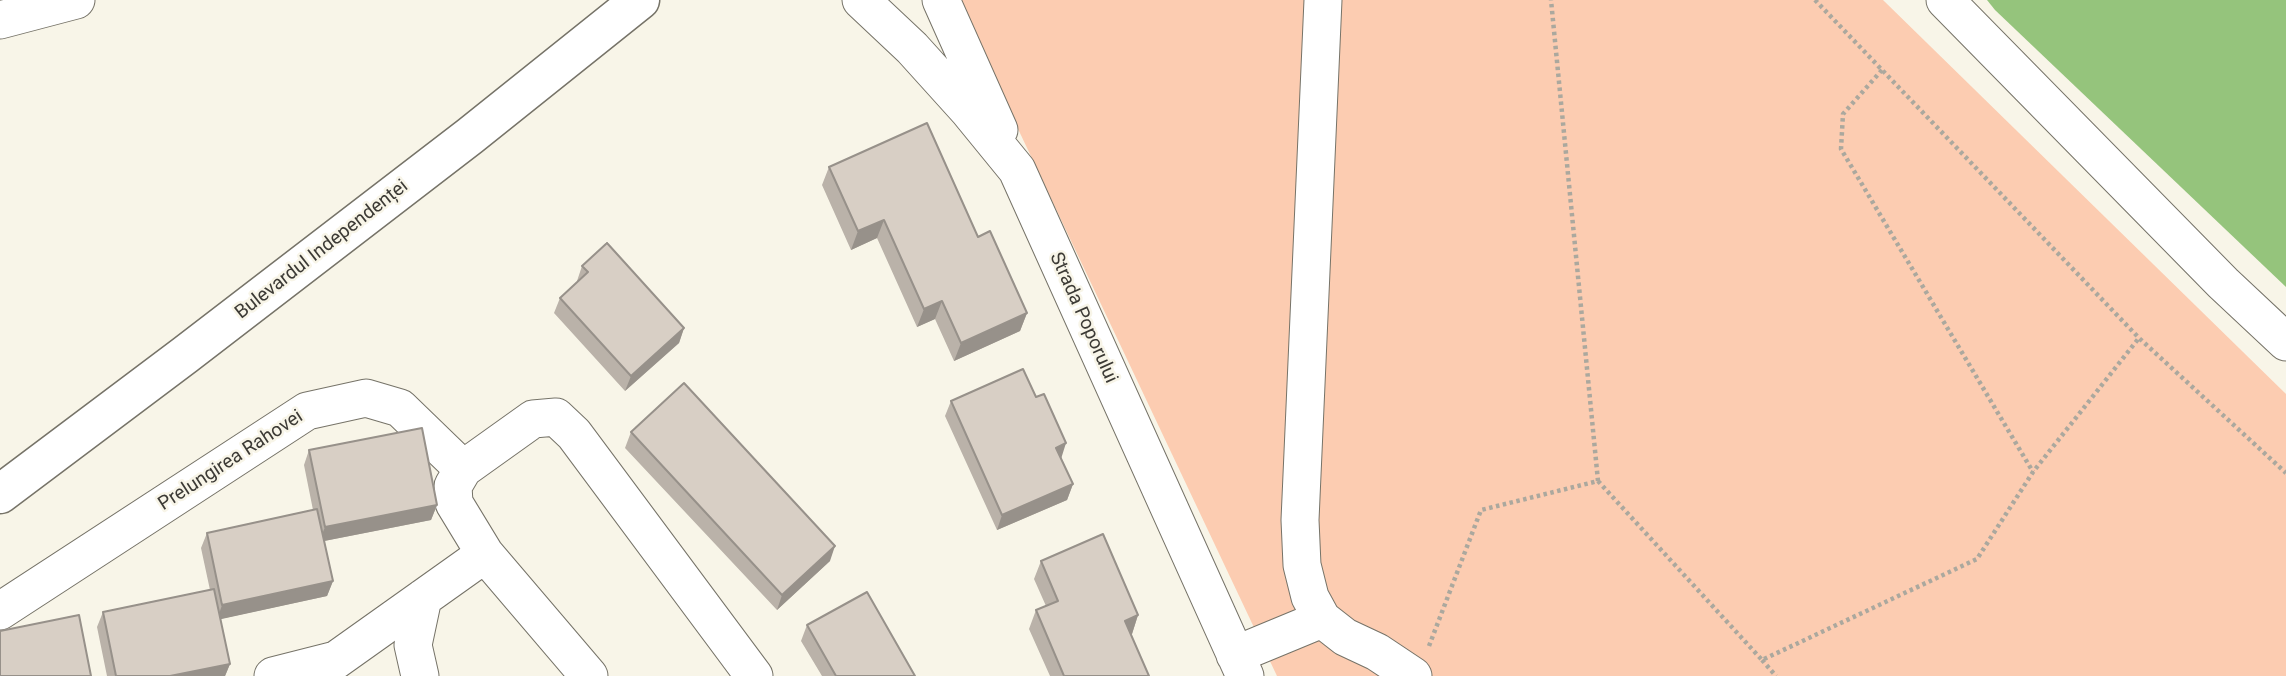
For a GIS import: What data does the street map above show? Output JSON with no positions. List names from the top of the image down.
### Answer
{
  "streets": {
    "main road": ["Bulevardul Independenței"],
    "street": ["Strada Poporului", "Prelungirea Rahovei"]
  }
}
